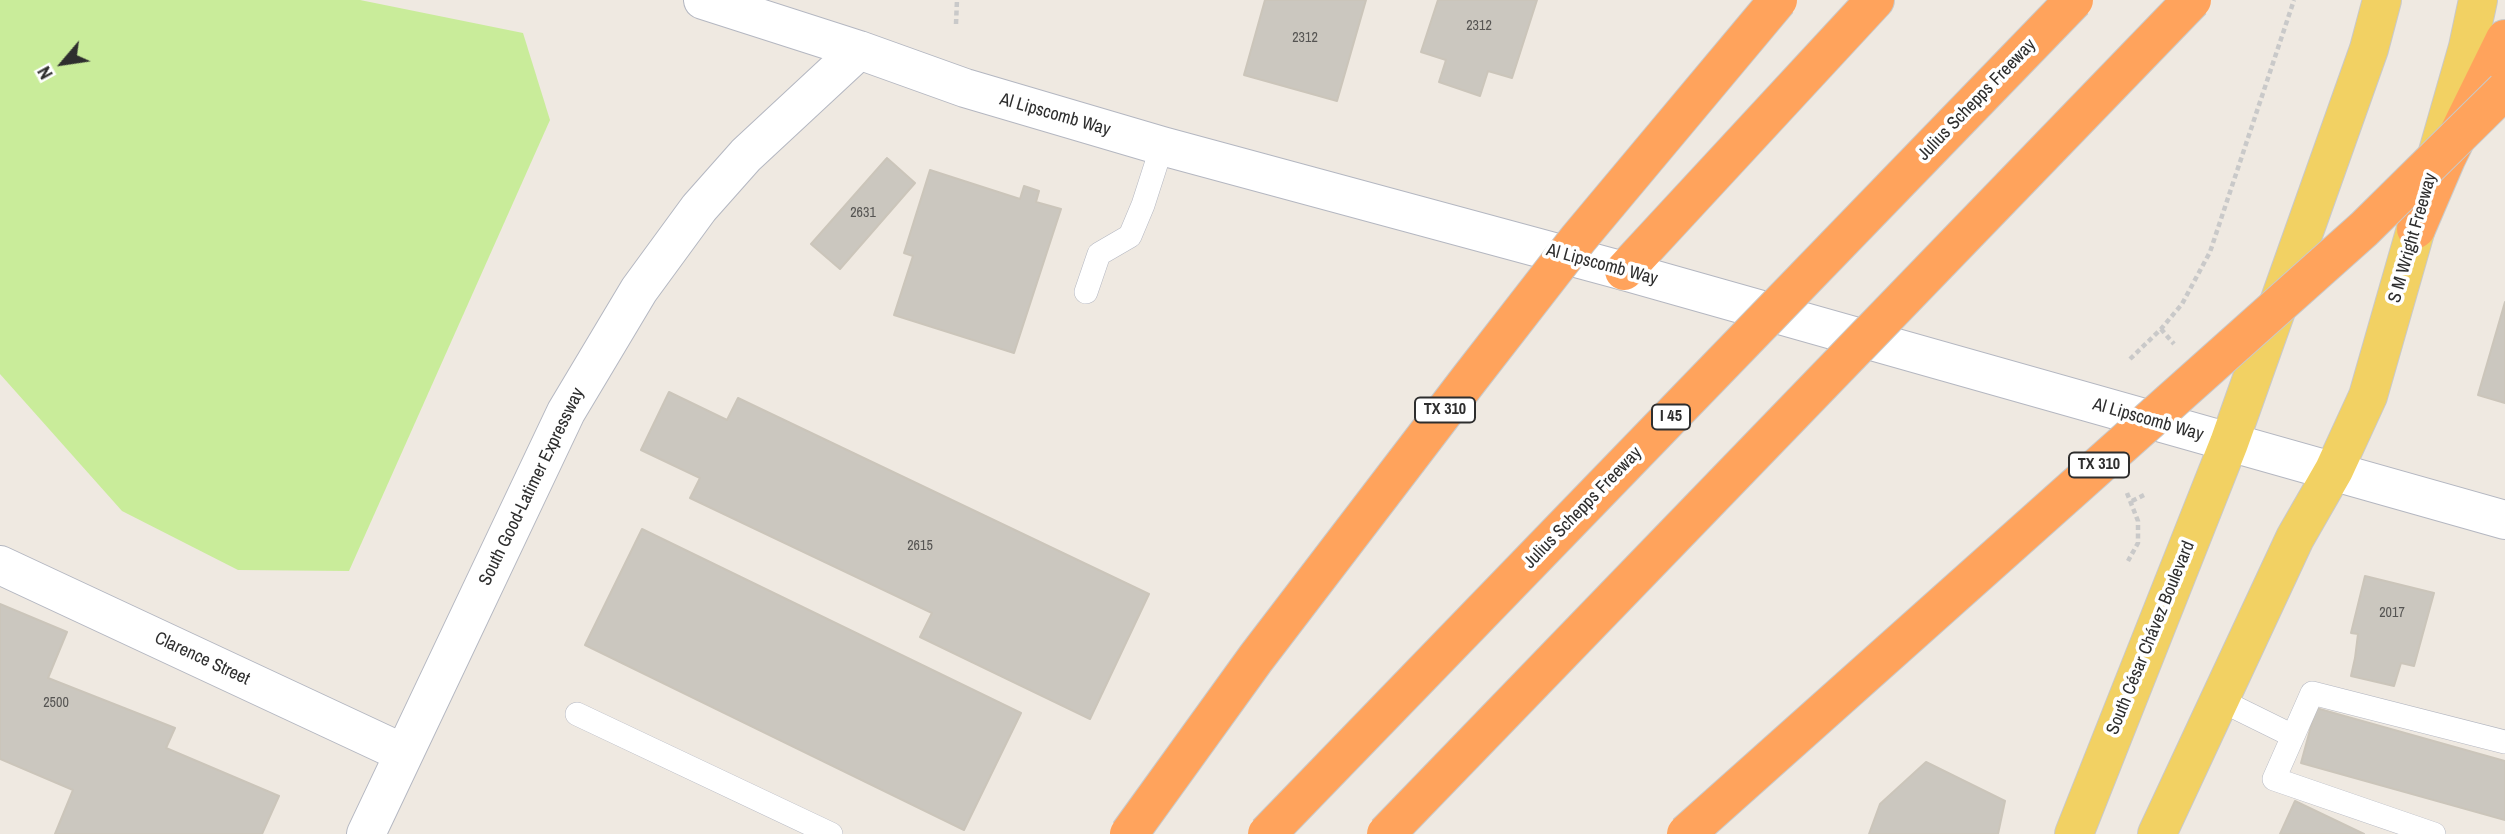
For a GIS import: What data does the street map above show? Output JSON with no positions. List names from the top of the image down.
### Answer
{
  "streets": {
    "highway": ["Julius Schepps Freeway", "TX 310", "I 45"],
    "main road": [
      "Al Lipscomb Way",
      "S M Wright Freeway",
      "South Good-Latimer Expressway",
      "South César Chávez Boulevard",
      "Clarence Street"
    ]
  },
  "crossings": [
    ["Al Lipscomb Way", "S M Wright Freeway"],
    ["Al Lipscomb Way", "South Good-Latimer Expressway"],
    ["Al Lipscomb Way", "South César Chávez Boulevard"],
    ["South Good-Latimer Expressway", "Clarence Street"]
  ],
  "house_numbers": [
    "2312",
    "2312",
    "2631",
    "2615",
    "2017",
    "2500"
  ],
  "north": "bottom left"
}
